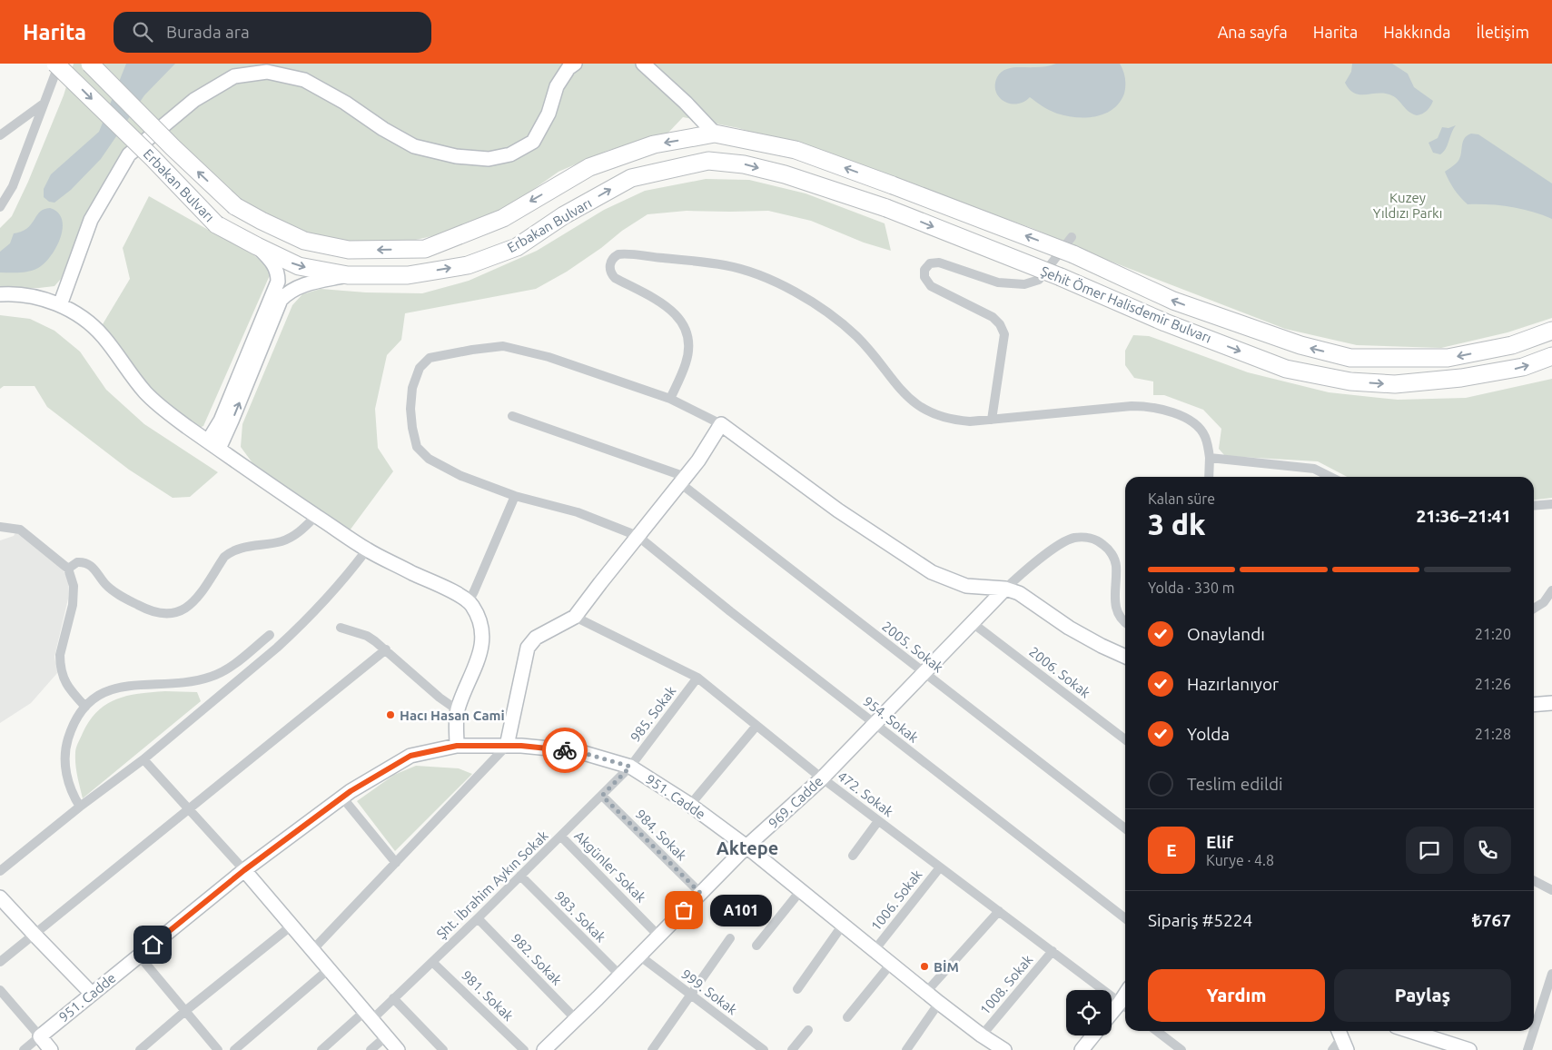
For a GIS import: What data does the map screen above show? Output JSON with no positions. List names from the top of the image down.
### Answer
{
  "streets": {
    "highway": ["Erbakan Bulvarı", "Şehit Ömer Halisdemir Bulvarı"],
    "street": [
      "2005. Sokak",
      "2006. Sokak",
      "985. Sokak",
      "954. Sokak",
      "472. Sokak",
      "951. Cadde",
      "969. Cadde",
      "984. Sokak",
      "Akgünler Sokak",
      "Şht. İbrahim Aykın Sokak",
      "1006. Sokak",
      "983. Sokak",
      "982. Sokak",
      "1008. Sokak",
      "999. Sokak",
      "981. Sokak"
    ]
  },
  "crossings": [
    ["Erbakan Bulvarı", "Şehit Ömer Halisdemir Bulvarı"],
    ["2005. Sokak", "969. Cadde"],
    ["2006. Sokak", "969. Cadde"],
    ["985. Sokak", "472. Sokak"],
    ["985. Sokak", "951. Cadde"],
    ["985. Sokak", "Şht. İbrahim Aykın Sokak"],
    ["954. Sokak", "969. Cadde"],
    ["472. Sokak", "969. Cadde"],
    ["472. Sokak", "1006. Sokak"],
    ["472. Sokak", "1008. Sokak"],
    ["951. Cadde", "969. Cadde"],
    ["951. Cadde", "Şht. İbrahim Aykın Sokak"],
    ["951. Cadde", "1006. Sokak"],
    ["951. Cadde", "1008. Sokak"],
    ["969. Cadde", "984. Sokak"],
    ["969. Cadde", "Akgünler Sokak"],
    ["969. Cadde", "983. Sokak"],
    ["969. Cadde", "982. Sokak"],
    ["969. Cadde", "999. Sokak"],
    ["984. Sokak", "Şht. İbrahim Aykın Sokak"],
    ["Akgünler Sokak", "Şht. İbrahim Aykın Sokak"],
    ["Şht. İbrahim Aykın Sokak", "983. Sokak"],
    ["Şht. İbrahim Aykın Sokak", "982. Sokak"],
    ["Şht. İbrahim Aykın Sokak", "981. Sokak"]
  ],
  "districts": ["Aktepe"],
  "parks": ["Kuzey Yıldızı Parkı"],
  "places": ["Hacı Hasan Cami", "A101", "BİM"],
  "page": {
    "header": "Harita",
    "search": "Burada ara",
    "nav": [
      "Ana sayfa",
      "Harita",
      "Hakkında",
      "İletişim"
    ],
    "heading": ["3 dk", "Kalan süre", "21:36–21:41"],
    "panel": [
      "Elif",
      "Kurye · 4.8",
      "Sipariş #5224",
      "₺767"
    ],
    "bar": "Yolda · 330 m",
    "list": [
      ["Onaylandı", "21:20"],
      ["Hazırlanıyor", "21:26"],
      ["Yolda", "21:28"],
      "Teslim edildi"
    ],
    "round": "E",
    "bubble": "A101",
    "buttons": ["Yardım", "Paylaş"]
  }
}
